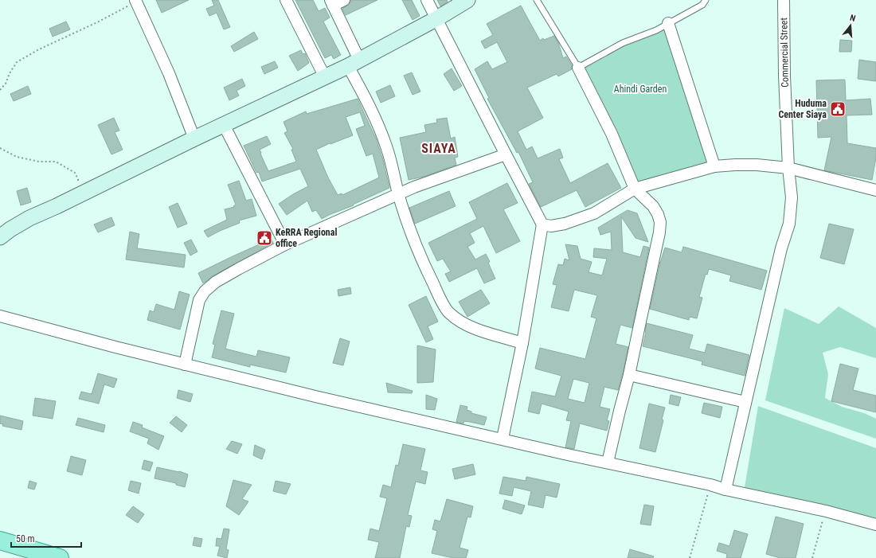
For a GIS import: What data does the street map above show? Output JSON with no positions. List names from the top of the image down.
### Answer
{
  "streets": {
    "street": ["Commercial Street"]
  },
  "districts": ["SIAYA"],
  "parks": ["Ahindi Garden"],
  "places": {
    "public building": ["Huduma Center Siaya", "KeRRA Regional office"]
  },
  "scale_bar": "50 m",
  "north": "top"
}
